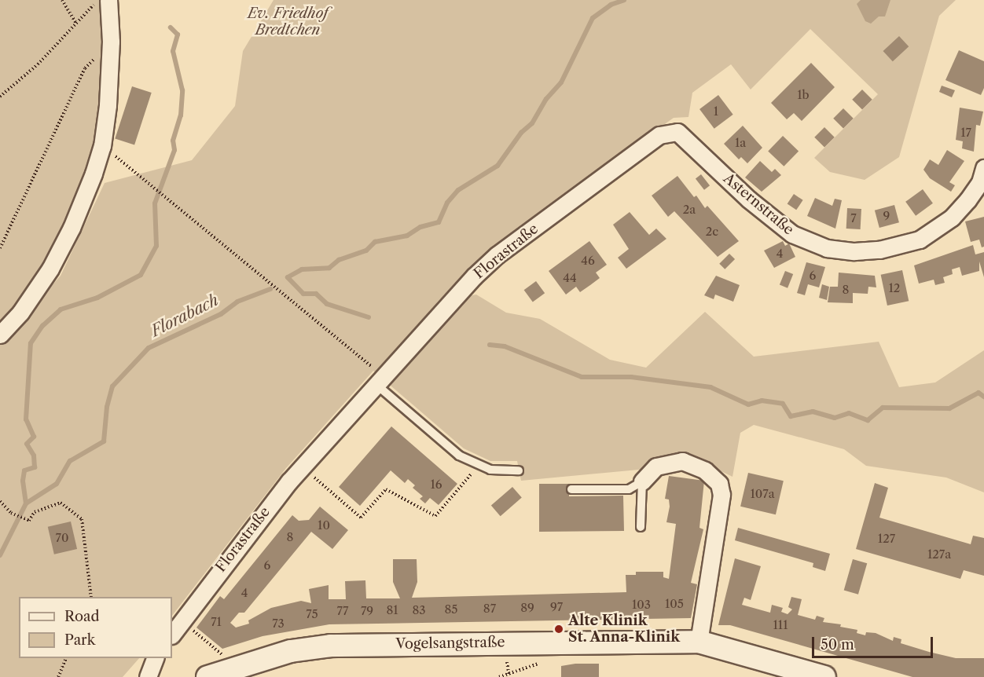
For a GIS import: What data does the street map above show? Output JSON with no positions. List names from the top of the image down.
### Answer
{
  "streets": {
    "street": ["Asternstraße", "Florastraße", "Vogelsangstraße"]
  },
  "crossings": [
    ["Asternstraße", "Florastraße"]
  ],
  "water": ["Florabach"],
  "parks": ["Ev. Friedhof Bredtchen"],
  "places": ["Alte Klinik St. Anna-Klinik"],
  "house_numbers": [
    "1b",
    "1",
    "17",
    "1a",
    "2a",
    "9",
    "7",
    "2c",
    "4",
    "46",
    "6",
    "44",
    "12",
    "8",
    "16",
    "107a",
    "10",
    "8",
    "70",
    "127",
    "127a",
    "6",
    "4",
    "105",
    "103",
    "97",
    "89",
    "87",
    "85",
    "81",
    "83",
    "77",
    "79",
    "75",
    "71",
    "73",
    "111"
  ],
  "legend": ["Road", "Park"],
  "scale_bar": "50 m"
}
